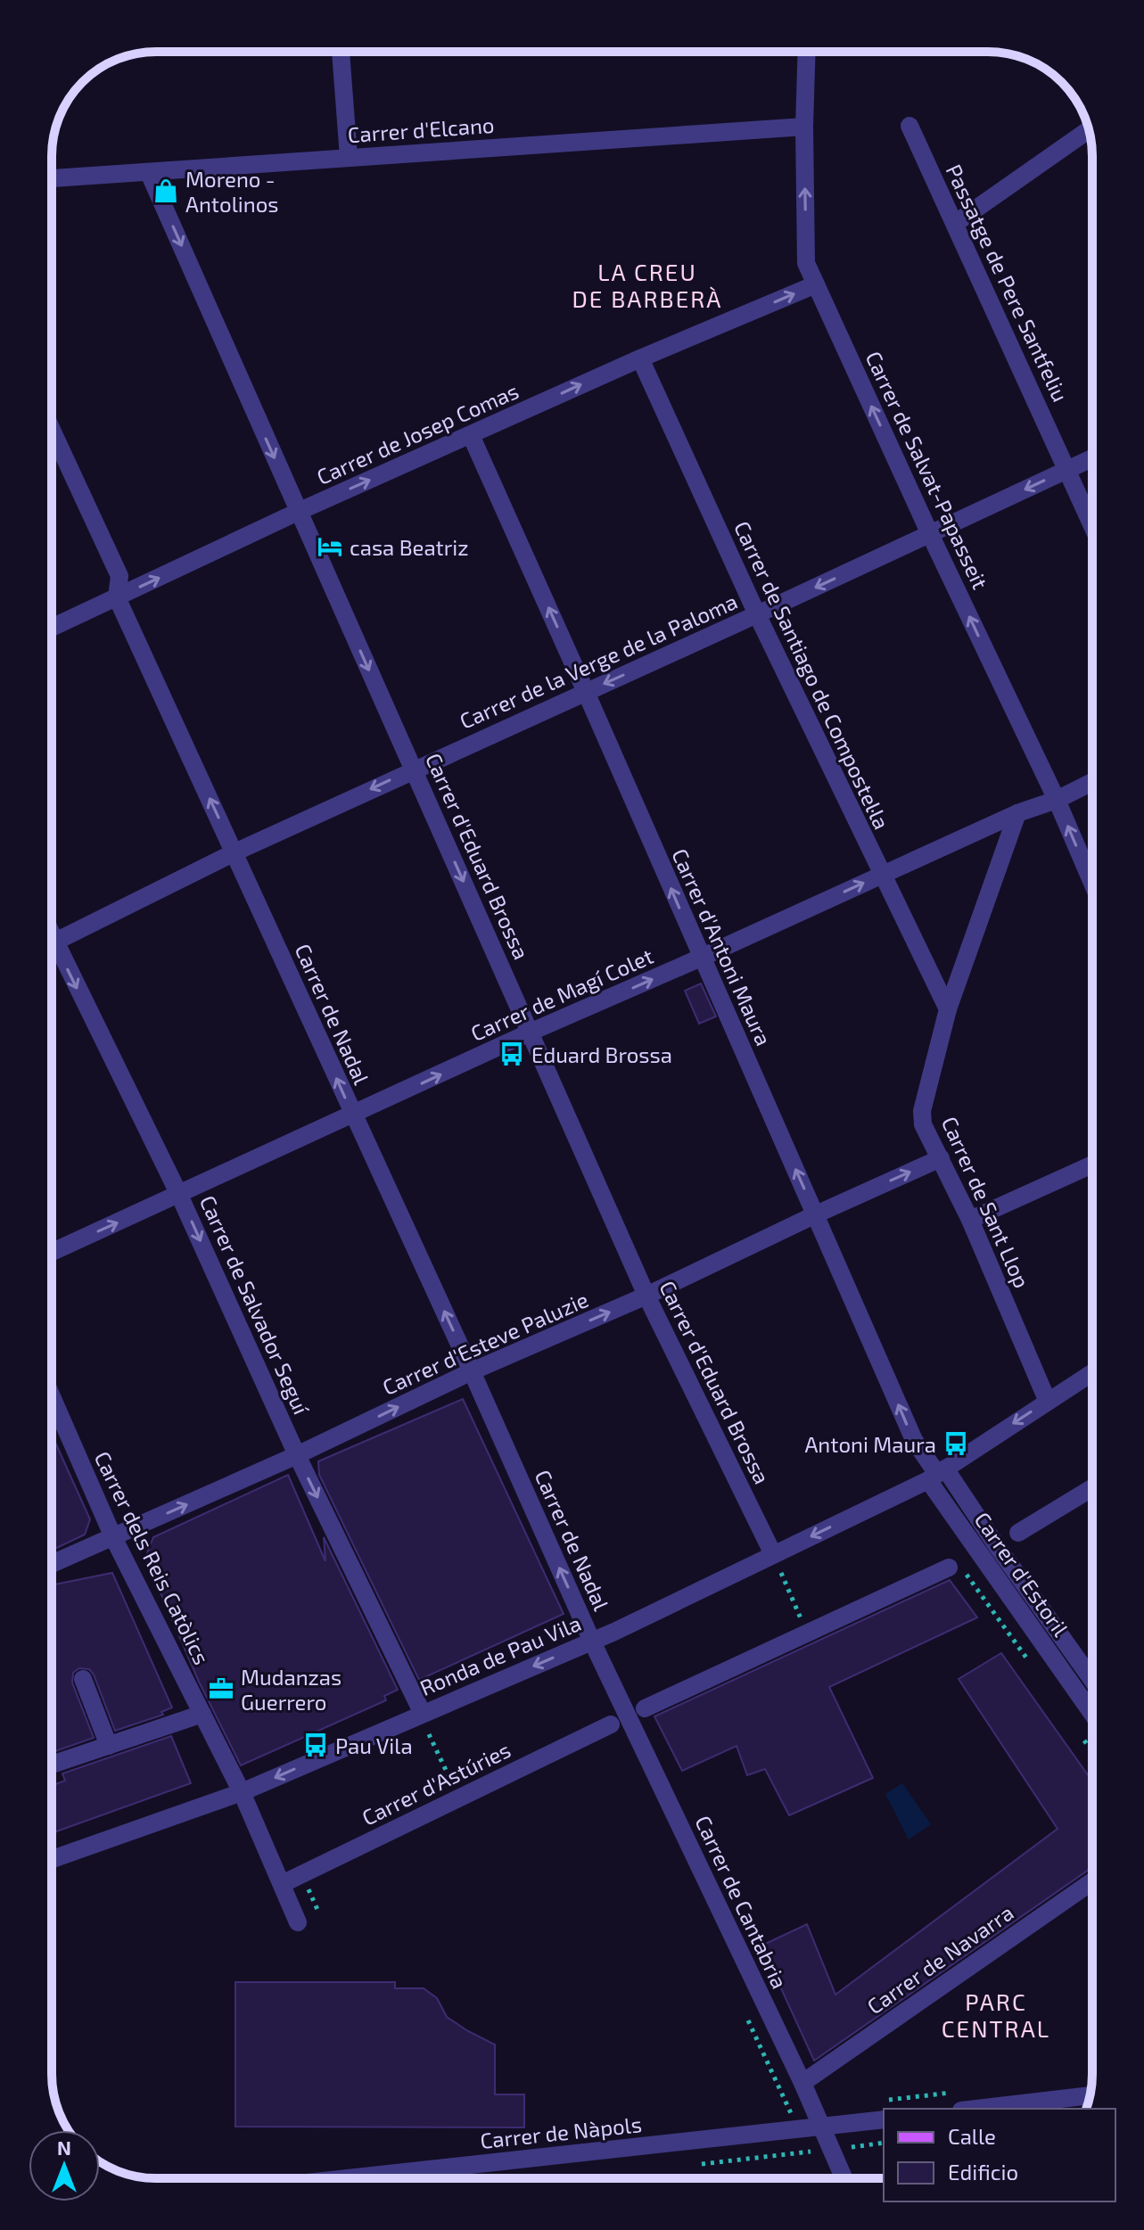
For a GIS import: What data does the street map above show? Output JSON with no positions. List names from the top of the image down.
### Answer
{
  "streets": {
    "street": [
      "Carrer d'Elcano",
      "Passatge de Pere Santfeliu",
      "Carrer de Josep Comas",
      "Carrer de Salvat-Papasseit",
      "Carrer de la Verge de la Paloma",
      "Carrer de Santiago de Compostel·la",
      "Carrer d'Eduard Brossa",
      "Carrer d'Antoni Maura",
      "Carrer de Magí Colet",
      "Carrer de Nadal",
      "Carrer de Sant Llop",
      "Carrer de Salvador Seguí",
      "Carrer d'Esteve Paluzie",
      "Carrer dels Reis Catòlics",
      "Carrer d'Estoril",
      "Ronda de Pau Vila",
      "Carrer d'Astúries",
      "Carrer de Cantabria",
      "Carrer de Navarra",
      "Carrer de Nàpols"
    ]
  },
  "crossings": [
    ["Carrer d'Elcano", "Carrer de Salvat-Papasseit"],
    ["Carrer d'Elcano", "Carrer d'Eduard Brossa"],
    ["Passatge de Pere Santfeliu", "Carrer de la Verge de la Paloma"],
    ["Carrer de Josep Comas", "Carrer de Salvat-Papasseit"],
    ["Carrer de Josep Comas", "Carrer de Santiago de Compostel·la"],
    ["Carrer de Josep Comas", "Carrer d'Eduard Brossa"],
    ["Carrer de Josep Comas", "Carrer d'Antoni Maura"],
    ["Carrer de Josep Comas", "Carrer de Nadal"],
    ["Carrer de Salvat-Papasseit", "Carrer de la Verge de la Paloma"],
    ["Carrer de Salvat-Papasseit", "Carrer de Magí Colet"],
    ["Carrer de la Verge de la Paloma", "Carrer de Santiago de Compostel·la"],
    ["Carrer de la Verge de la Paloma", "Carrer d'Eduard Brossa"],
    ["Carrer de la Verge de la Paloma", "Carrer d'Antoni Maura"],
    ["Carrer de la Verge de la Paloma", "Carrer de Nadal"],
    ["Carrer de Santiago de Compostel·la", "Carrer de Magí Colet"],
    ["Carrer de Santiago de Compostel·la", "Carrer de Sant Llop"],
    ["Carrer d'Eduard Brossa", "Carrer de Magí Colet"],
    ["Carrer d'Eduard Brossa", "Carrer d'Esteve Paluzie"],
    ["Carrer d'Eduard Brossa", "Ronda de Pau Vila"],
    ["Carrer d'Antoni Maura", "Carrer de Magí Colet"],
    ["Carrer d'Antoni Maura", "Carrer d'Esteve Paluzie"],
    ["Carrer d'Antoni Maura", "Carrer d'Estoril"],
    ["Carrer d'Antoni Maura", "Ronda de Pau Vila"],
    ["Carrer de Magí Colet", "Carrer de Nadal"],
    ["Carrer de Magí Colet", "Carrer de Sant Llop"],
    ["Carrer de Magí Colet", "Carrer de Salvador Seguí"],
    ["Carrer de Nadal", "Carrer d'Esteve Paluzie"],
    ["Carrer de Nadal", "Ronda de Pau Vila"],
    ["Carrer de Nadal", "Carrer de Cantabria"],
    ["Carrer de Sant Llop", "Carrer d'Esteve Paluzie"],
    ["Carrer de Sant Llop", "Ronda de Pau Vila"],
    ["Carrer de Salvador Seguí", "Carrer d'Esteve Paluzie"],
    ["Carrer de Salvador Seguí", "Ronda de Pau Vila"],
    ["Carrer d'Esteve Paluzie", "Carrer dels Reis Catòlics"],
    ["Carrer dels Reis Catòlics", "Ronda de Pau Vila"],
    ["Carrer dels Reis Catòlics", "Carrer d'Astúries"],
    ["Carrer d'Estoril", "Ronda de Pau Vila"],
    ["Ronda de Pau Vila", "Carrer de Cantabria"],
    ["Carrer de Cantabria", "Carrer de Navarra"],
    ["Carrer de Cantabria", "Carrer de Nàpols"]
  ],
  "one_way": [
    "Carrer de Josep Comas",
    "Carrer de Salvat-Papasseit",
    "Carrer de la Verge de la Paloma",
    "Carrer d'Eduard Brossa",
    "Carrer d'Antoni Maura",
    "Carrer de Magí Colet",
    "Carrer de Nadal",
    "Carrer de Salvador Seguí",
    "Carrer d'Esteve Paluzie"
  ],
  "districts": ["LA CREU DE BARBERÀ", "PARC CENTRAL"],
  "places": {
    "shop": ["Moreno - Antolinos"],
    "hotel": ["casa Beatriz"],
    "bus stop": ["Eduard Brossa", "Antoni Maura", "Pau Vila"],
    "office": ["Mudanzas Guerrero"]
  },
  "legend": ["Calle", "Edificio"],
  "north": "top"
}
